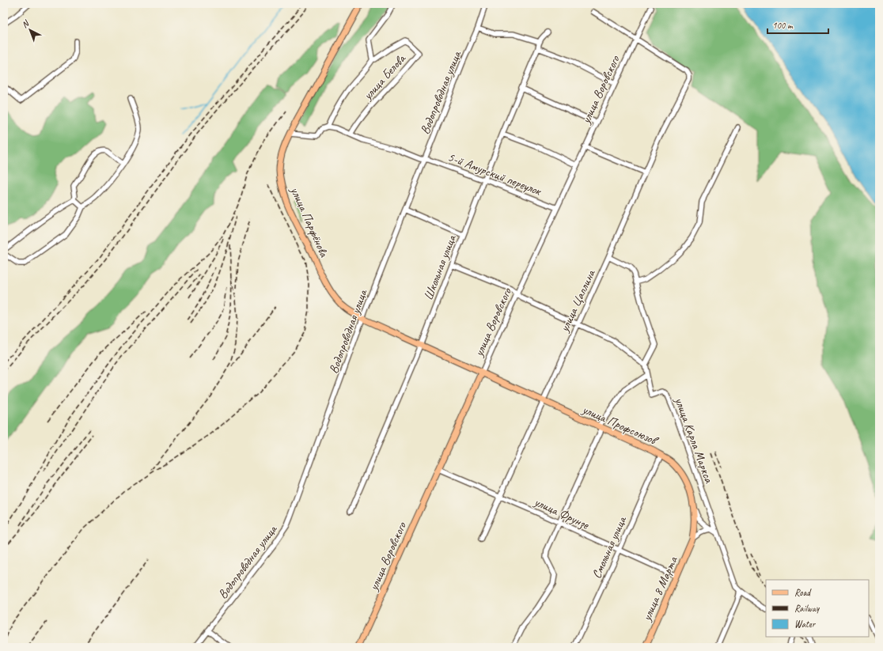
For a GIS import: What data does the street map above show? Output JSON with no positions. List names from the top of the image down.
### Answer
{
  "streets": {
    "main road": [
      "улица Воровского",
      "улица Парфёнова",
      "улица Профсоюзов",
      "улица 8 Марта"
    ],
    "street": [
      "улица Белова",
      "Водопроводная улица",
      "5-й Амурский переулок",
      "Школьная улица",
      "улица Цаплина",
      "улица Карла Маркса",
      "улица Фрунзе",
      "Смольная улица"
    ]
  },
  "crossings": [
    ["улица Белова", "5-й Амурский переулок"],
    ["улица Воровского", "5-й Амурский переулок"],
    ["улица Воровского", "улица Парфёнова"],
    ["улица Воровского", "улица Цаплина"],
    ["улица Воровского", "улица Профсоюзов"],
    ["улица Воровского", "улица Фрунзе"],
    ["Водопроводная улица", "5-й Амурский переулок"],
    ["Водопроводная улица", "улица Парфёнова"],
    ["5-й Амурский переулок", "Школьная улица"],
    ["улица Парфёнова", "Школьная улица"],
    ["улица Парфёнова", "улица Профсоюзов"],
    ["улица Цаплина", "улица Профсоюзов"],
    ["улица Цаплина", "улица Фрунзе"],
    ["улица Профсоюзов", "Смольная улица"],
    ["улица Профсоюзов", "улица 8 Марта"],
    ["улица Фрунзе", "Смольная улица"],
    ["улица Фрунзе", "улица 8 Марта"]
  ],
  "legend": ["Road", "Railway", "Water"],
  "scale_bar": "100 m",
  "north": "top left"
}
